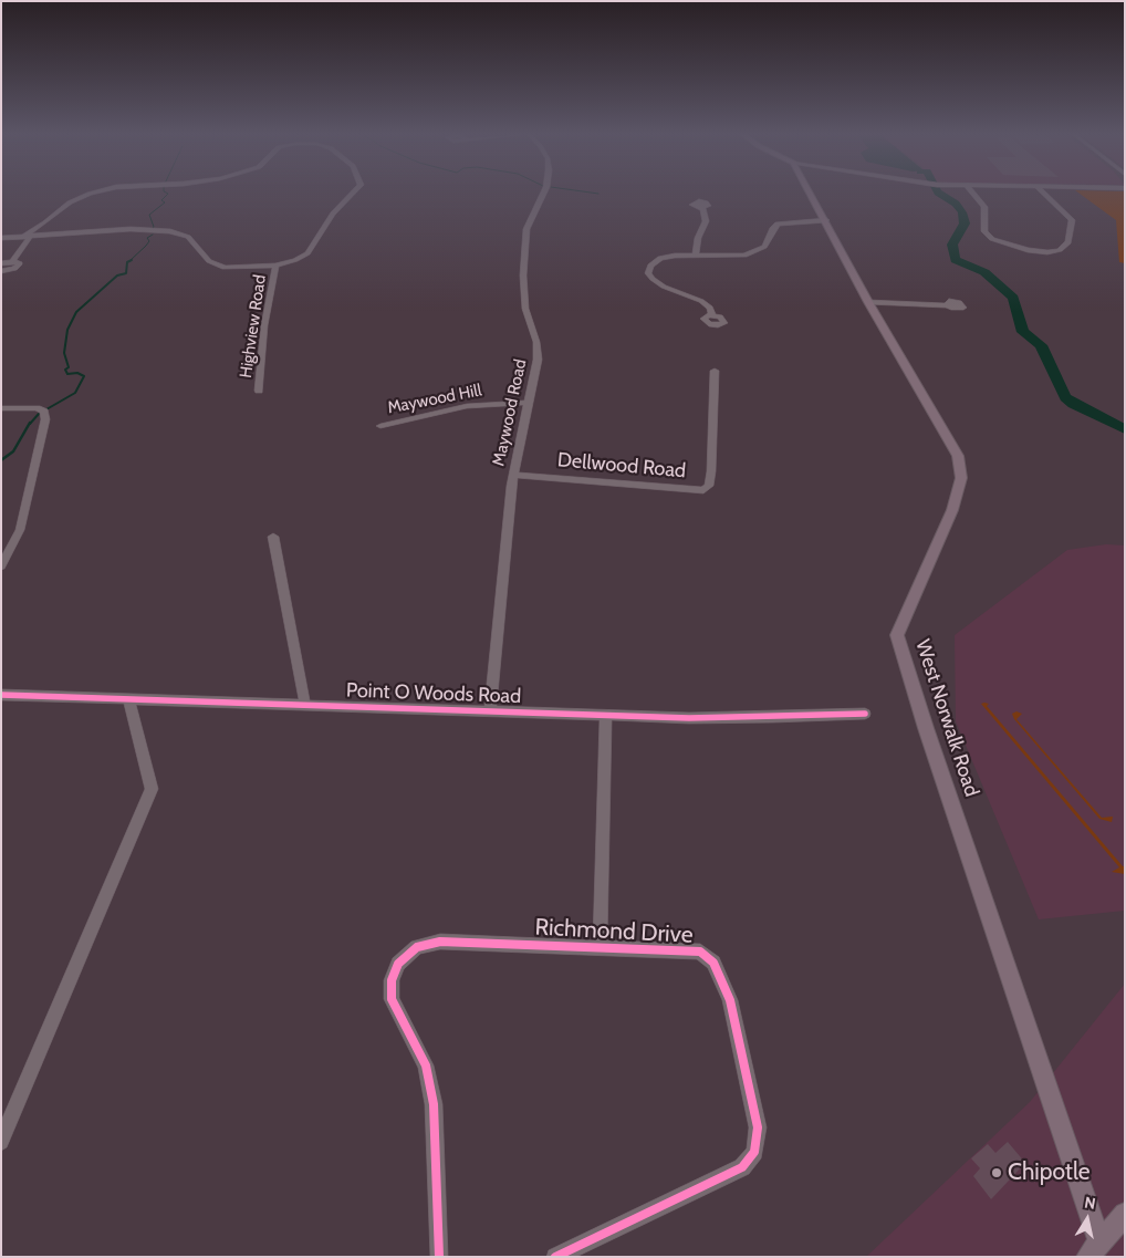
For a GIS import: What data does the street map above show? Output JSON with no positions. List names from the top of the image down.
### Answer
{
  "streets": {
    "main road": ["West Norwalk Road"],
    "street": [
      "Highview Road",
      "Maywood Hill",
      "Maywood Road",
      "Dellwood Road",
      "Point O Woods Road",
      "Richmond Drive"
    ]
  },
  "crossings": [
    ["Maywood Hill", "Maywood Road"],
    ["Maywood Road", "Dellwood Road"],
    ["Maywood Road", "Point O Woods Road"],
    ["Point O Woods Road", "Richmond Drive"]
  ],
  "places": ["Chipotle"],
  "north": "top"
}
